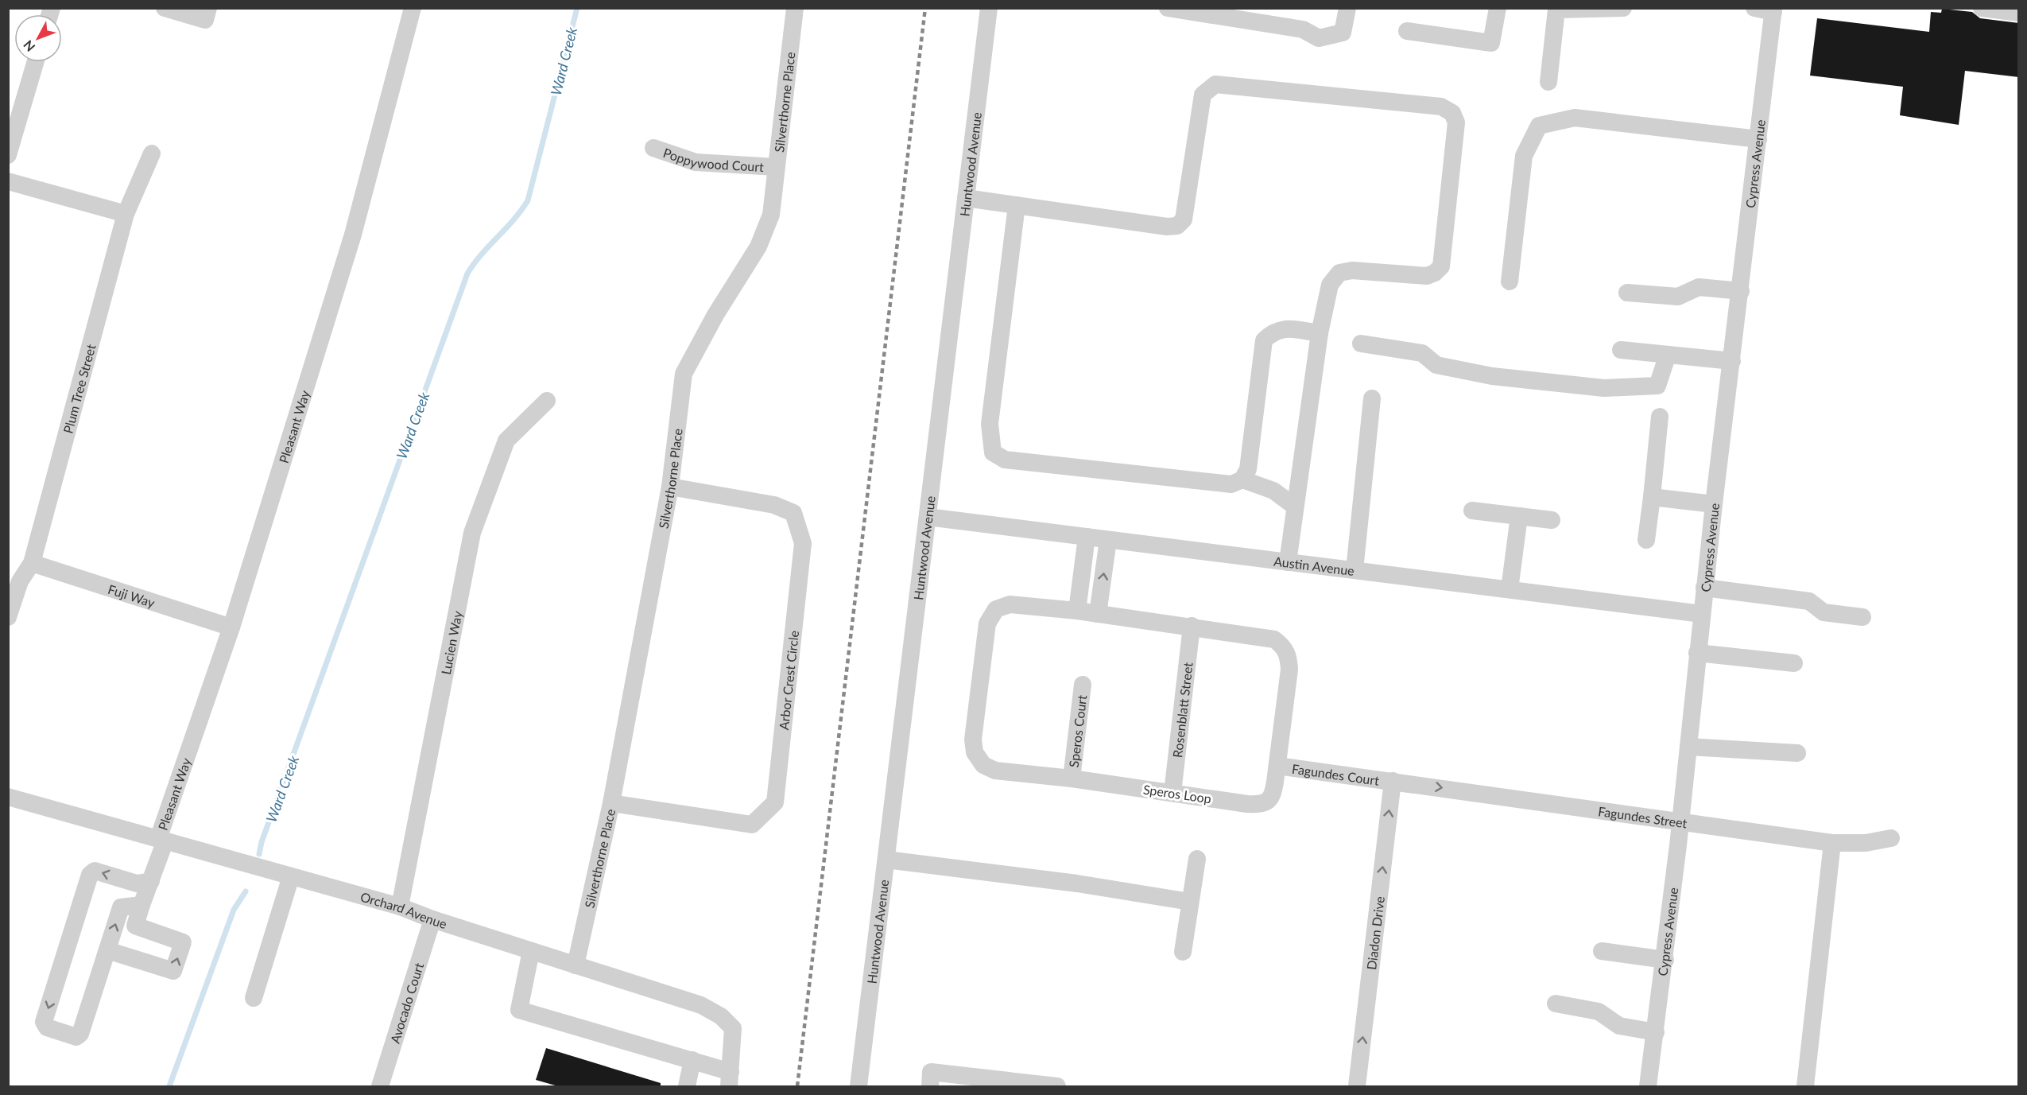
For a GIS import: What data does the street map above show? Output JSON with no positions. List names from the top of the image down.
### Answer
{
  "streets": {
    "street": [
      "Silverthorne Place",
      "Poppywood Court",
      "Huntwood Avenue",
      "Cypress Avenue",
      "Plum Tree Street",
      "Pleasant Way",
      "Austin Avenue",
      "Fuji Way",
      "Lucien Way",
      "Arbor Crest Circle",
      "Rosenblatt Street",
      "Speros Court",
      "Fagundes Court",
      "Speros Loop",
      "Fagundes Street",
      "Orchard Avenue",
      "Diadon Drive",
      "Avocado Court"
    ]
  },
  "crossings": [
    ["Silverthorne Place", "Poppywood Court"],
    ["Silverthorne Place", "Arbor Crest Circle"],
    ["Silverthorne Place", "Orchard Avenue"],
    ["Huntwood Avenue", "Austin Avenue"],
    ["Cypress Avenue", "Austin Avenue"],
    ["Cypress Avenue", "Fagundes Street"],
    ["Plum Tree Street", "Fuji Way"],
    ["Pleasant Way", "Fuji Way"],
    ["Pleasant Way", "Orchard Avenue"],
    ["Lucien Way", "Orchard Avenue"],
    ["Rosenblatt Street", "Speros Loop"],
    ["Speros Court", "Speros Loop"],
    ["Fagundes Court", "Speros Loop"],
    ["Fagundes Court", "Fagundes Street"],
    ["Fagundes Court", "Diadon Drive"],
    ["Fagundes Street", "Diadon Drive"],
    ["Orchard Avenue", "Avocado Court"]
  ],
  "one_way": ["Fagundes Street", "Diadon Drive"],
  "water": ["Ward Creek"],
  "north": "bottom left"
}
